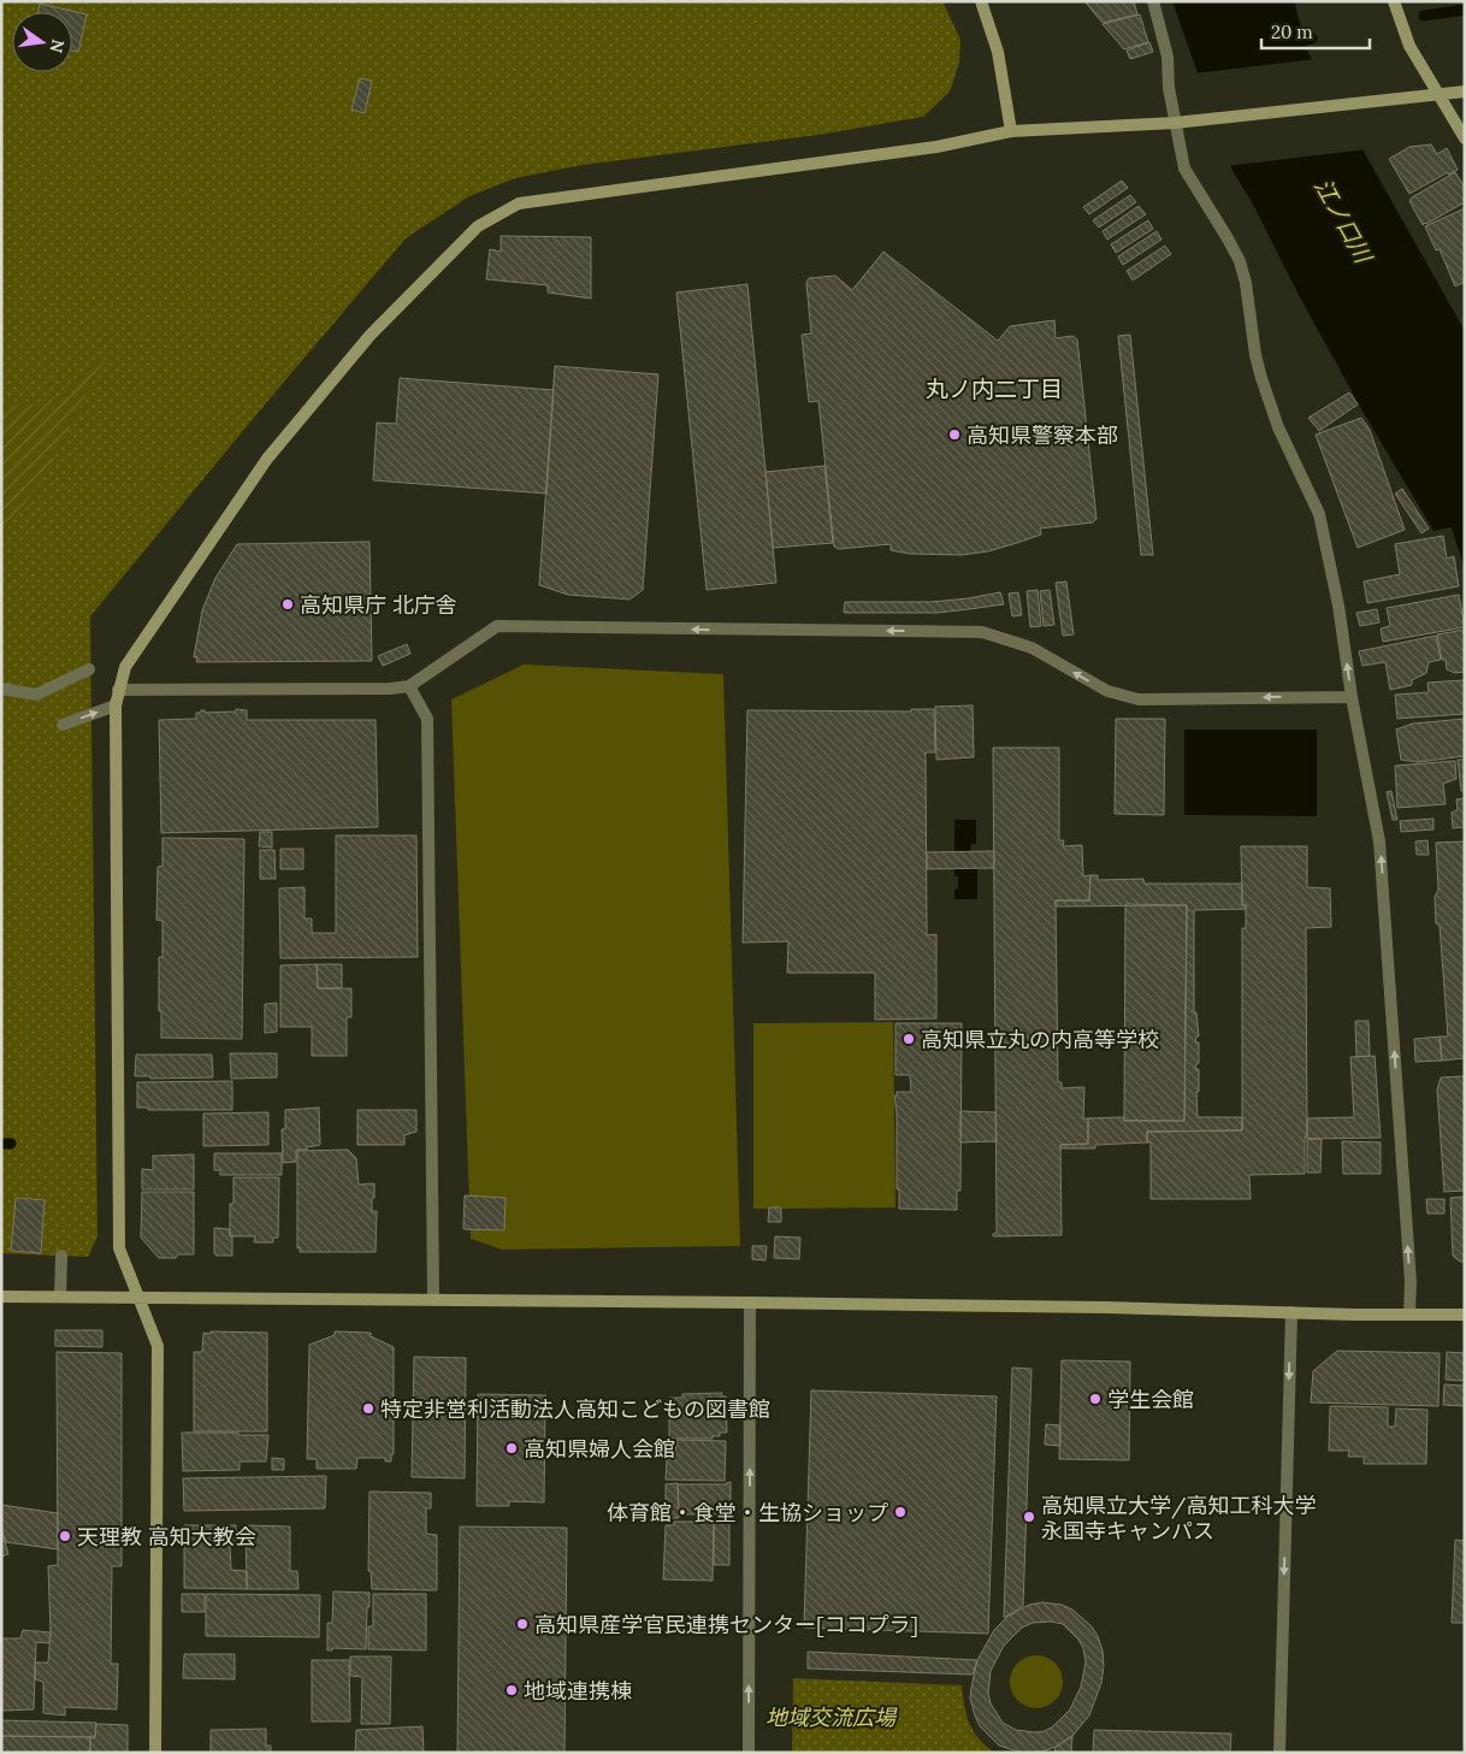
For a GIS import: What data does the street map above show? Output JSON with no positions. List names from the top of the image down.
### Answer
{
  "districts": ["丸ノ内二丁目"],
  "water": ["江ノ口川"],
  "parks": ["地域交流広場"],
  "places": [
    "高知県警察本部",
    "高知県庁 北庁舎",
    "高知県立丸の内高等学校",
    "学生会館",
    "特定非営利活動法人高知こどもの図書館",
    "高知県婦人会館",
    "体育館・食堂・生協ショップ",
    "高知県立大学/高知工科大学 永国寺キャンパス",
    "天理教 高知大教会",
    "高知県産学官民連携センター[ココプラ]",
    "地域連携棟"
  ],
  "scale_bar": "20 m",
  "north": "right"
}
